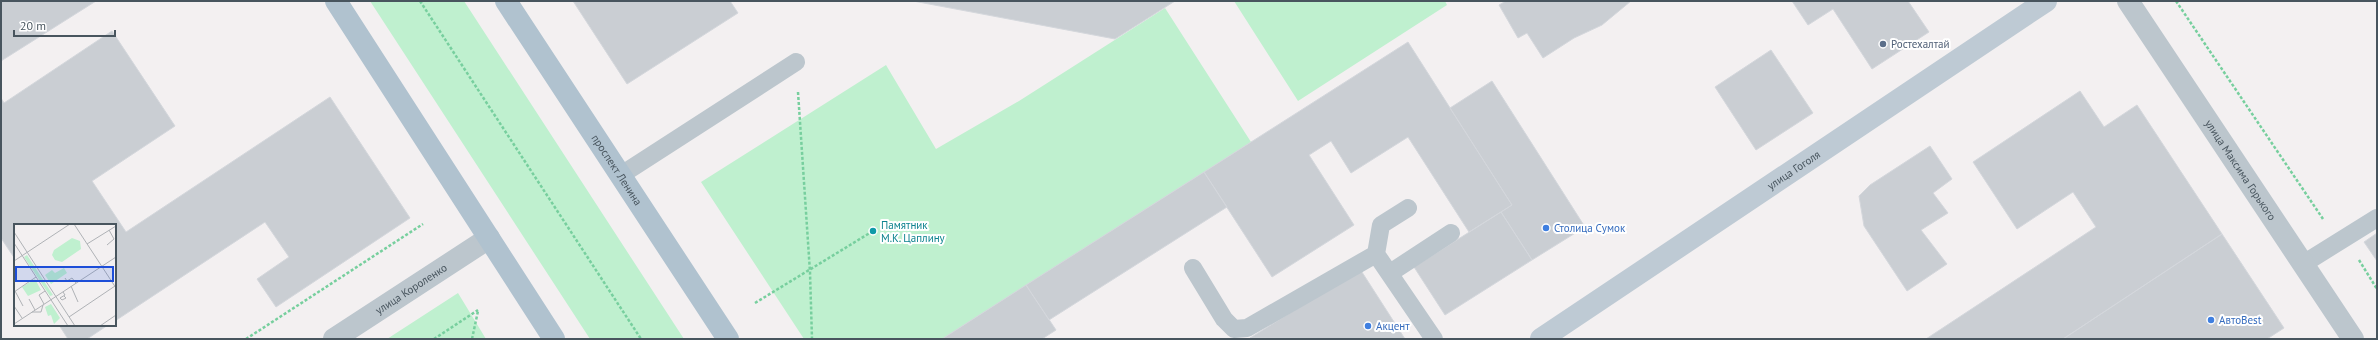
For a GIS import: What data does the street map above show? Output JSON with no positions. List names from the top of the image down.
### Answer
{
  "streets": {
    "main road": ["проспект Ленина"],
    "street": ["улица Максима Горького", "улица Гоголя", "улица Короленко"]
  },
  "places": [
    "Ростехалтай",
    "Столица Сумок",
    "Памятник М.К. Цаплину",
    "АвтоBest",
    "Акцент"
  ],
  "scale_bar": "20 m"
}
